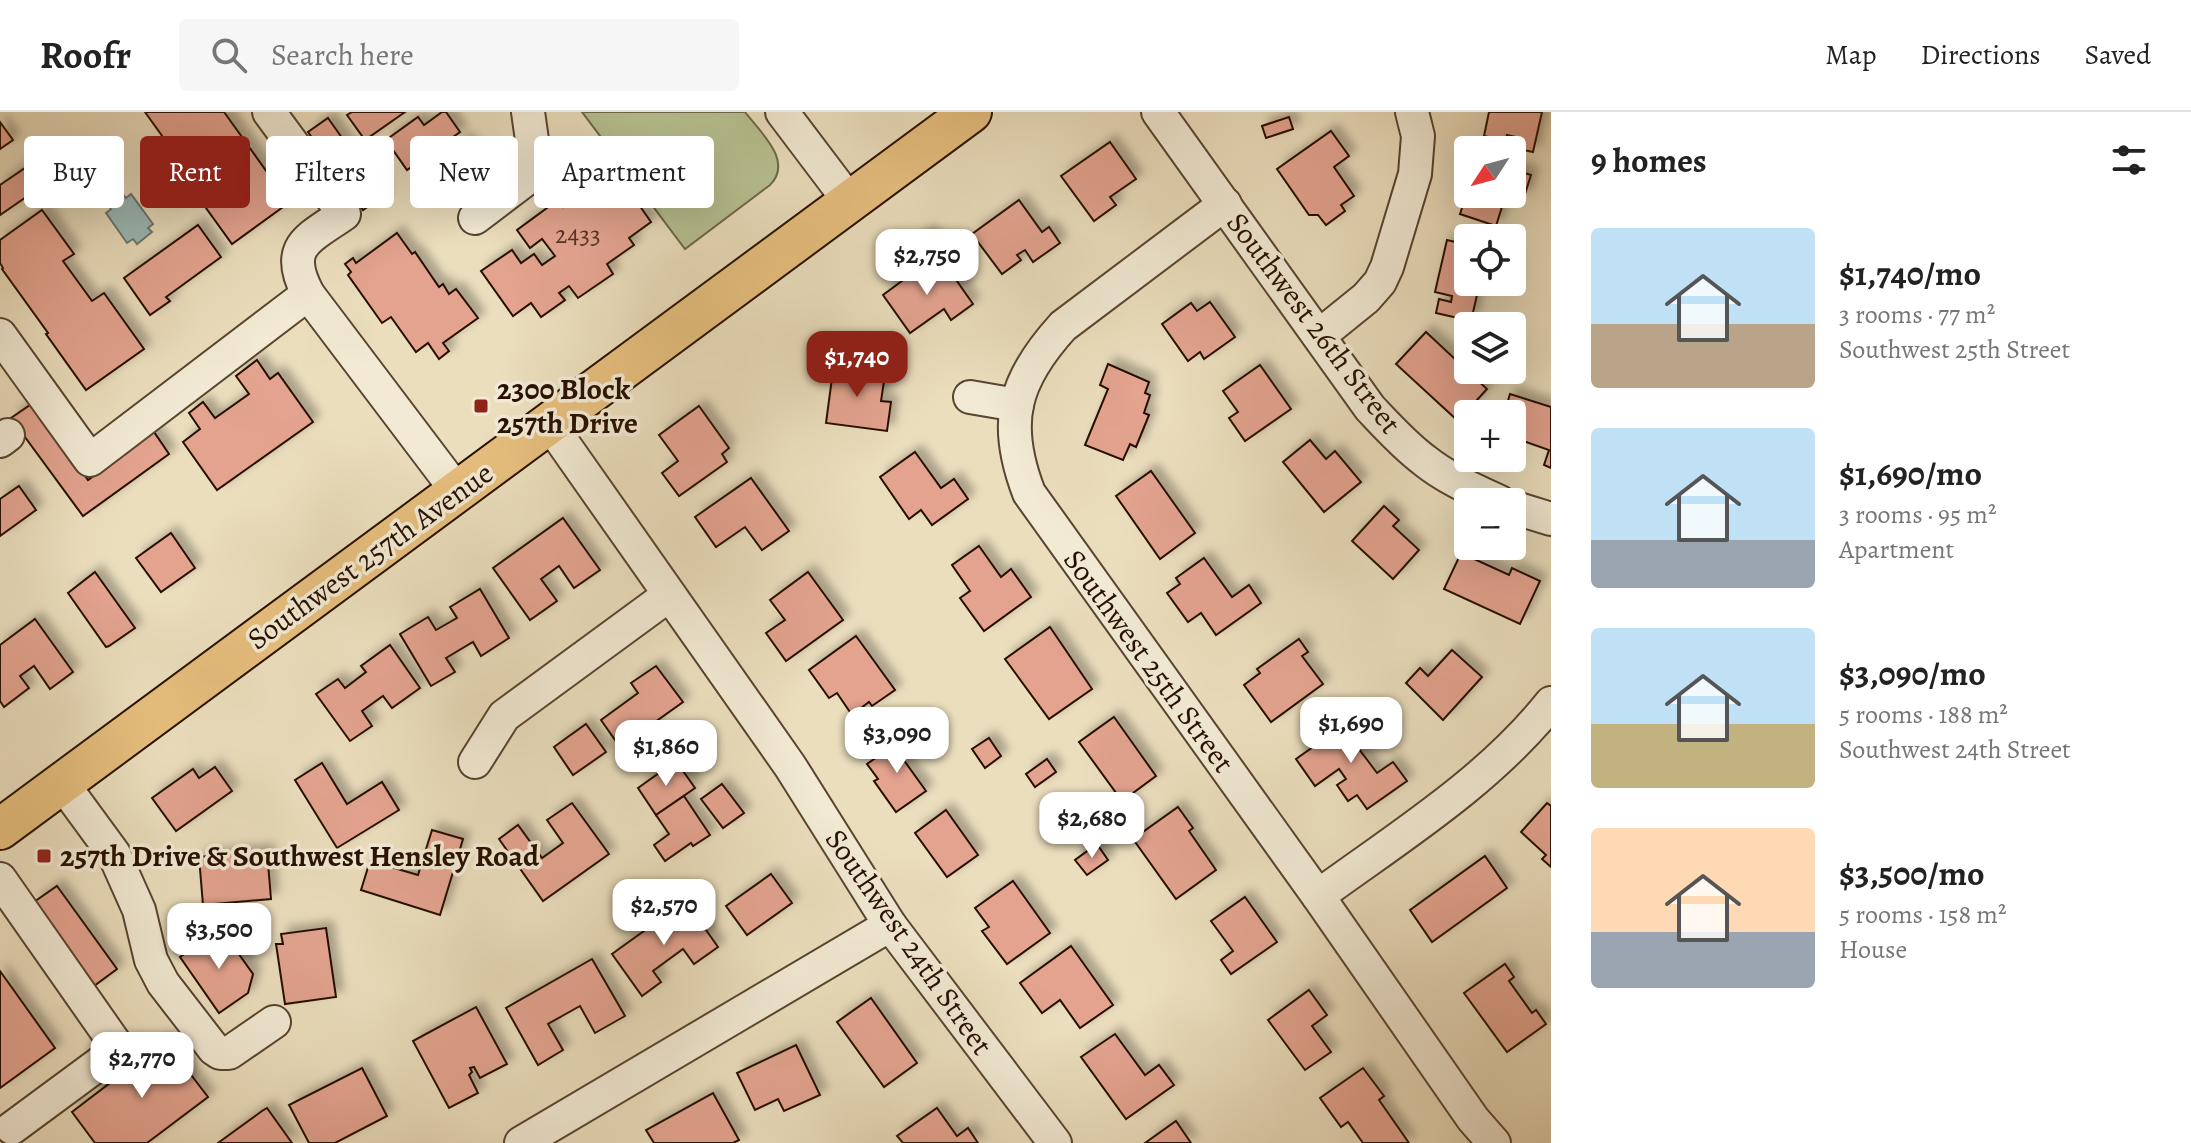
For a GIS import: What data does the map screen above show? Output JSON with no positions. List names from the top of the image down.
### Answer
{
  "streets": {
    "main road": ["Southwest 257th Avenue"],
    "street": ["Southwest 26th Street", "Southwest 25th Street", "Southwest 24th Street"]
  },
  "crossings": [
    ["Southwest 26th Street", "Southwest 25th Street"],
    ["Southwest 257th Avenue", "Southwest 24th Street"]
  ],
  "places": {
    "transit": ["2300 Block 257th Drive", "257th Drive & Southwest Hensley Road"]
  },
  "house_numbers": ["2433"],
  "north": "bottom left",
  "page": {
    "header": "Roofr",
    "search": "Search here",
    "nav": ["Map", "Directions", "Saved"],
    "heading": "9 homes",
    "map_buttons": ["+", "−"],
    "chip": [
      "Buy",
      "Rent",
      "Filters",
      "New",
      "Apartment"
    ],
    "list": [
      {
        "name": "$1,740/mo",
        "note": "3 rooms · 77 m² · Southwest 25th Street"
      },
      {
        "name": "$1,690/mo",
        "note": "3 rooms · 95 m² · Apartment"
      },
      {
        "name": "$3,090/mo",
        "note": "5 rooms · 188 m² · Southwest 24th Street"
      },
      {
        "name": "$3,500/mo",
        "note": "5 rooms · 158 m² · House"
      }
    ],
    "price": [
      "$2,750",
      "$1,740",
      "$1,690",
      "$3,090",
      "$1,860",
      "$2,680",
      "$2,570",
      "$3,500",
      "$2,770"
    ]
  }
}
